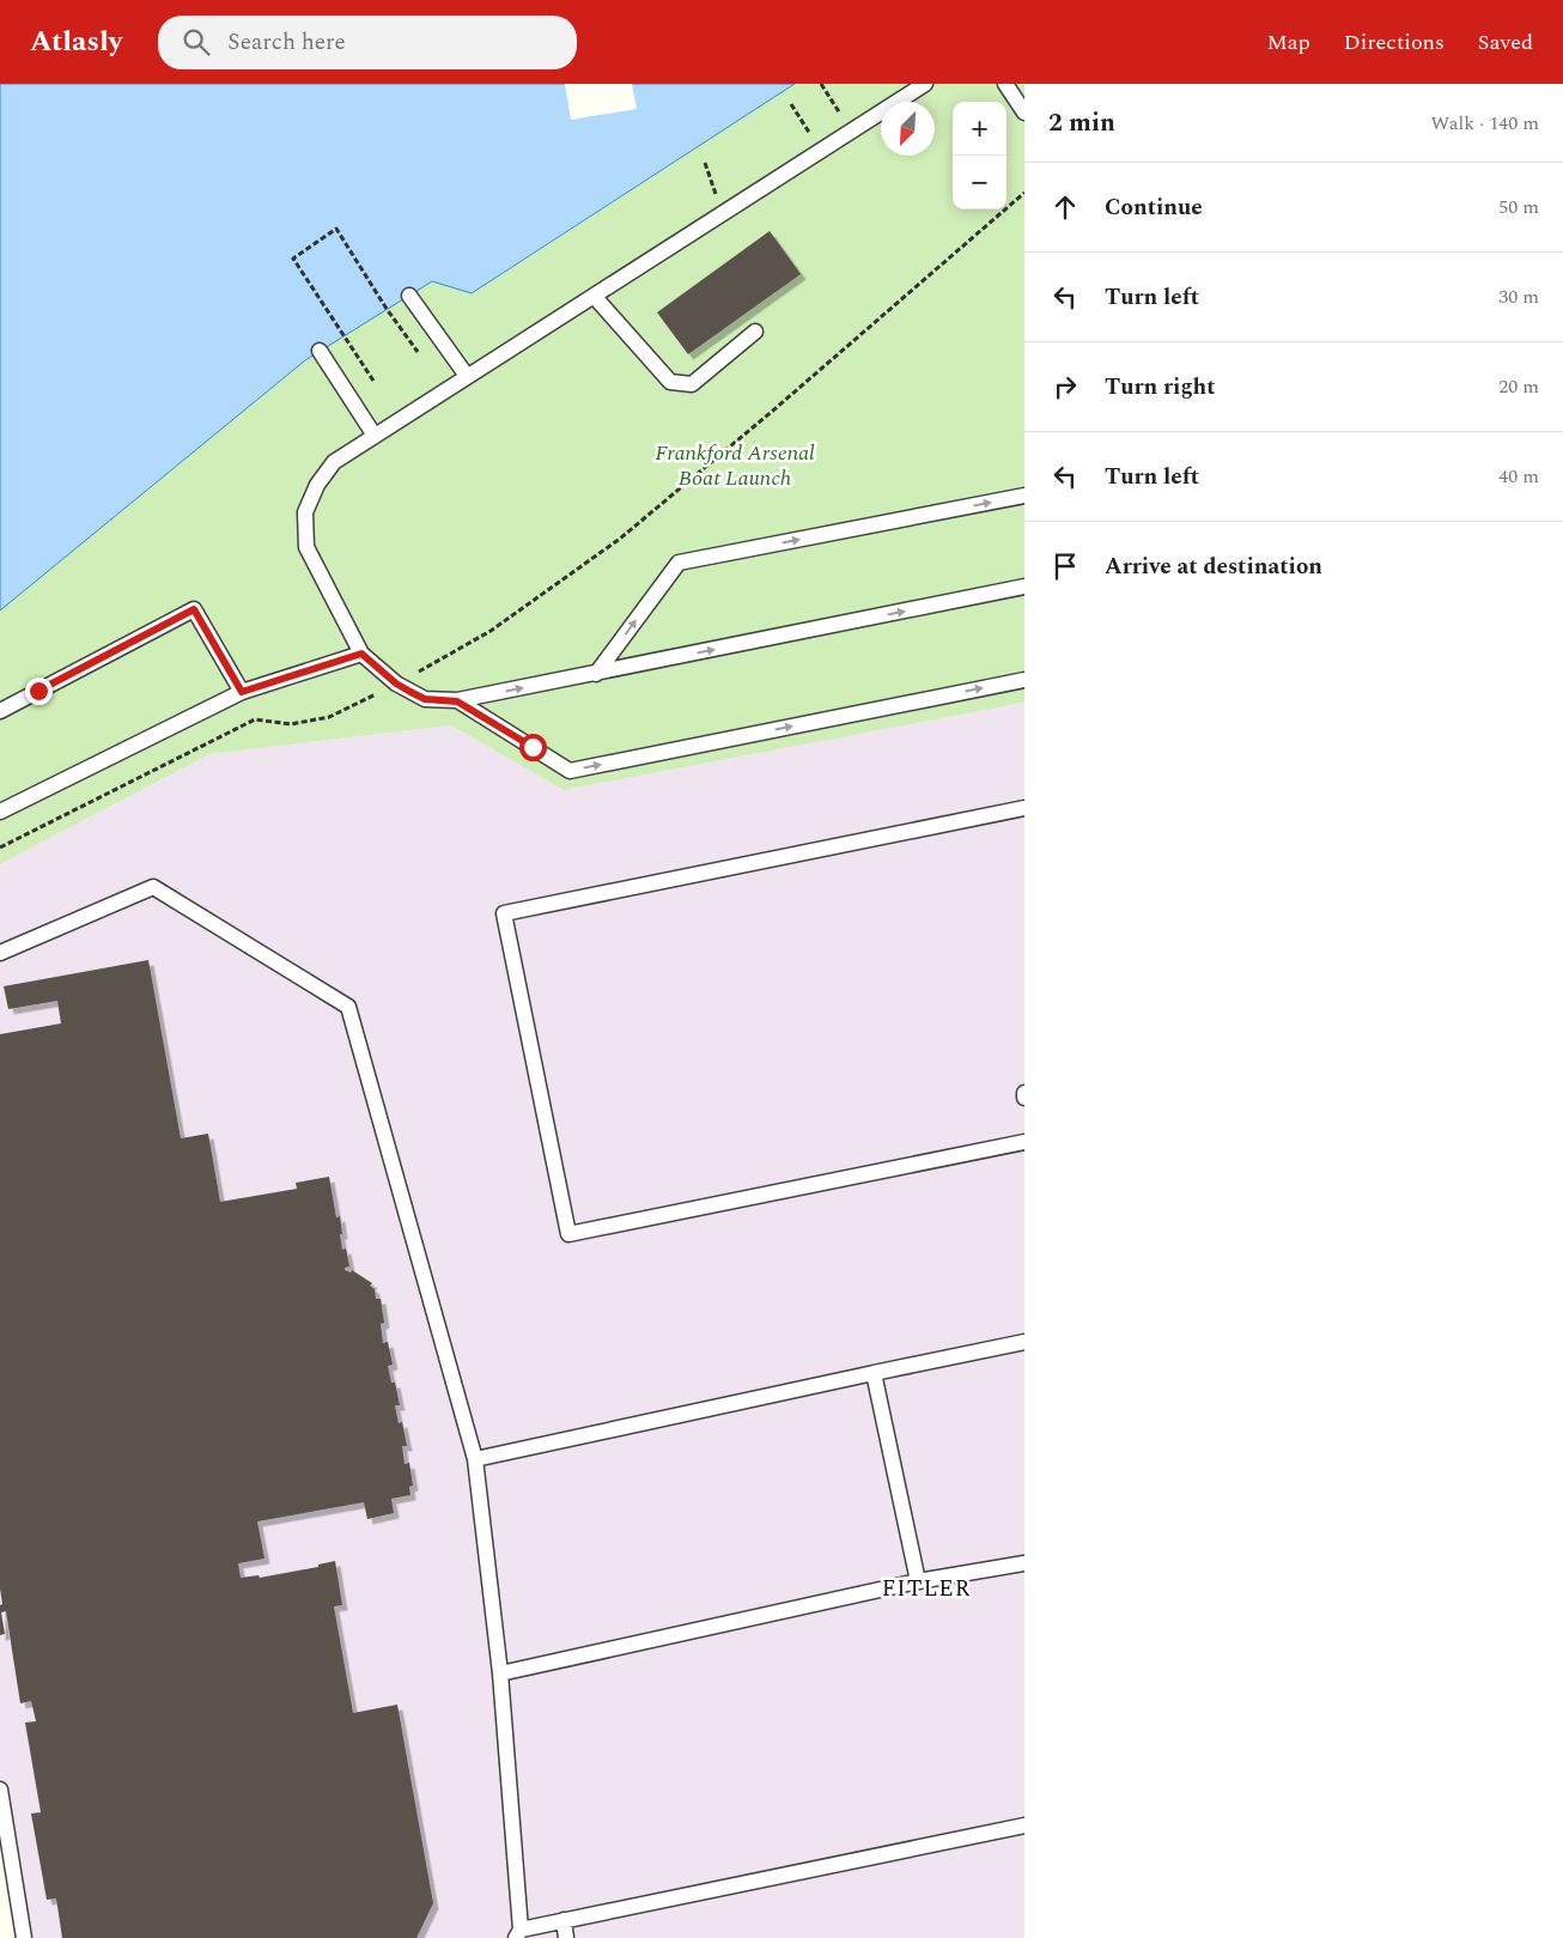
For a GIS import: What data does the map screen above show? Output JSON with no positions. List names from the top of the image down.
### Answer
{
  "districts": ["FITLER"],
  "parks": ["Frankford Arsenal Boat Launch"],
  "north": "bottom left",
  "page": {
    "header": "Atlasly",
    "search": "Search here",
    "nav": ["Map", "Directions", "Saved"],
    "heading": ["2 min", "Walk · 140 m"],
    "map_buttons": ["+", "−"],
    "list": [
      ["Continue", "50 m"],
      ["Turn left", "30 m"],
      ["Turn right", "20 m"],
      ["Turn left", "40 m"],
      "Arrive at destination"
    ]
  }
}
